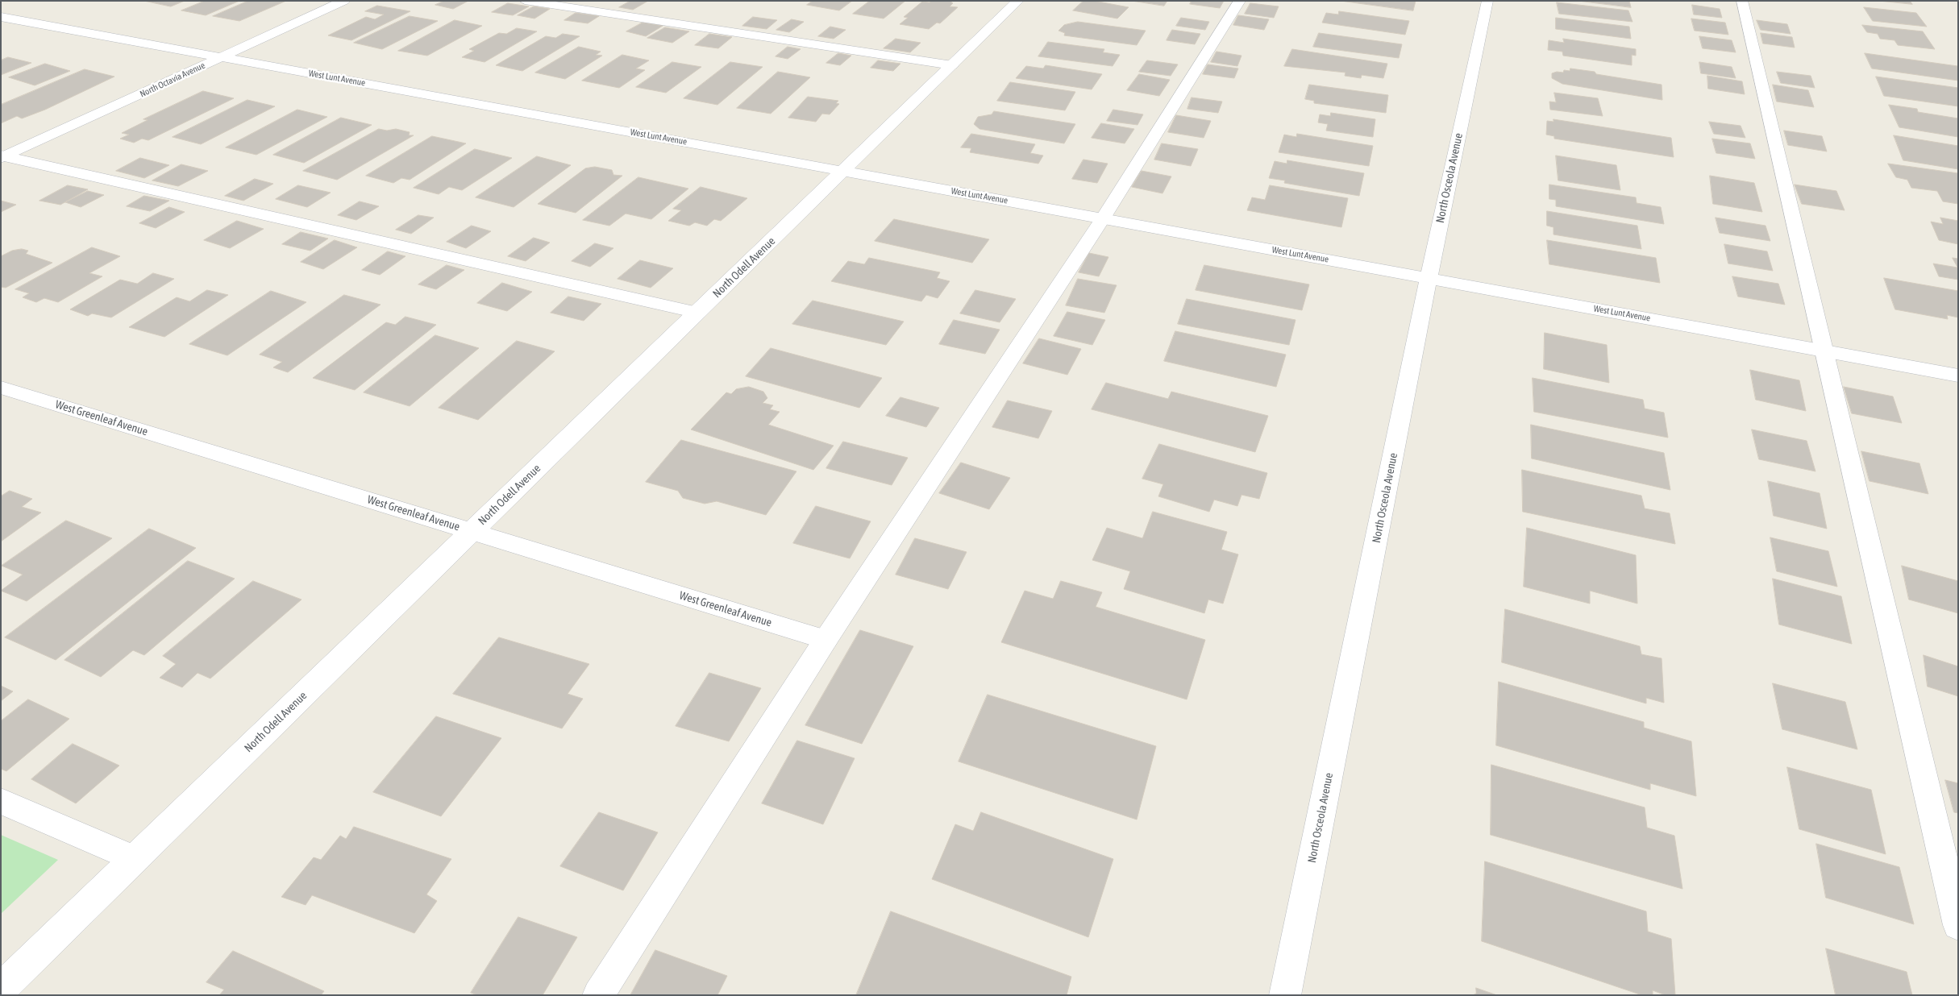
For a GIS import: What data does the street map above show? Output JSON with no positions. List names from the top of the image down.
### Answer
{
  "streets": {
    "street": [
      "West Lunt Avenue",
      "North Octavia Avenue",
      "North Osceola Avenue",
      "North Odell Avenue",
      "West Greenleaf Avenue"
    ]
  },
  "crossings": [
    ["West Lunt Avenue", "North Octavia Avenue"],
    ["West Lunt Avenue", "North Osceola Avenue"],
    ["West Lunt Avenue", "North Odell Avenue"],
    ["North Odell Avenue", "West Greenleaf Avenue"]
  ]
}
